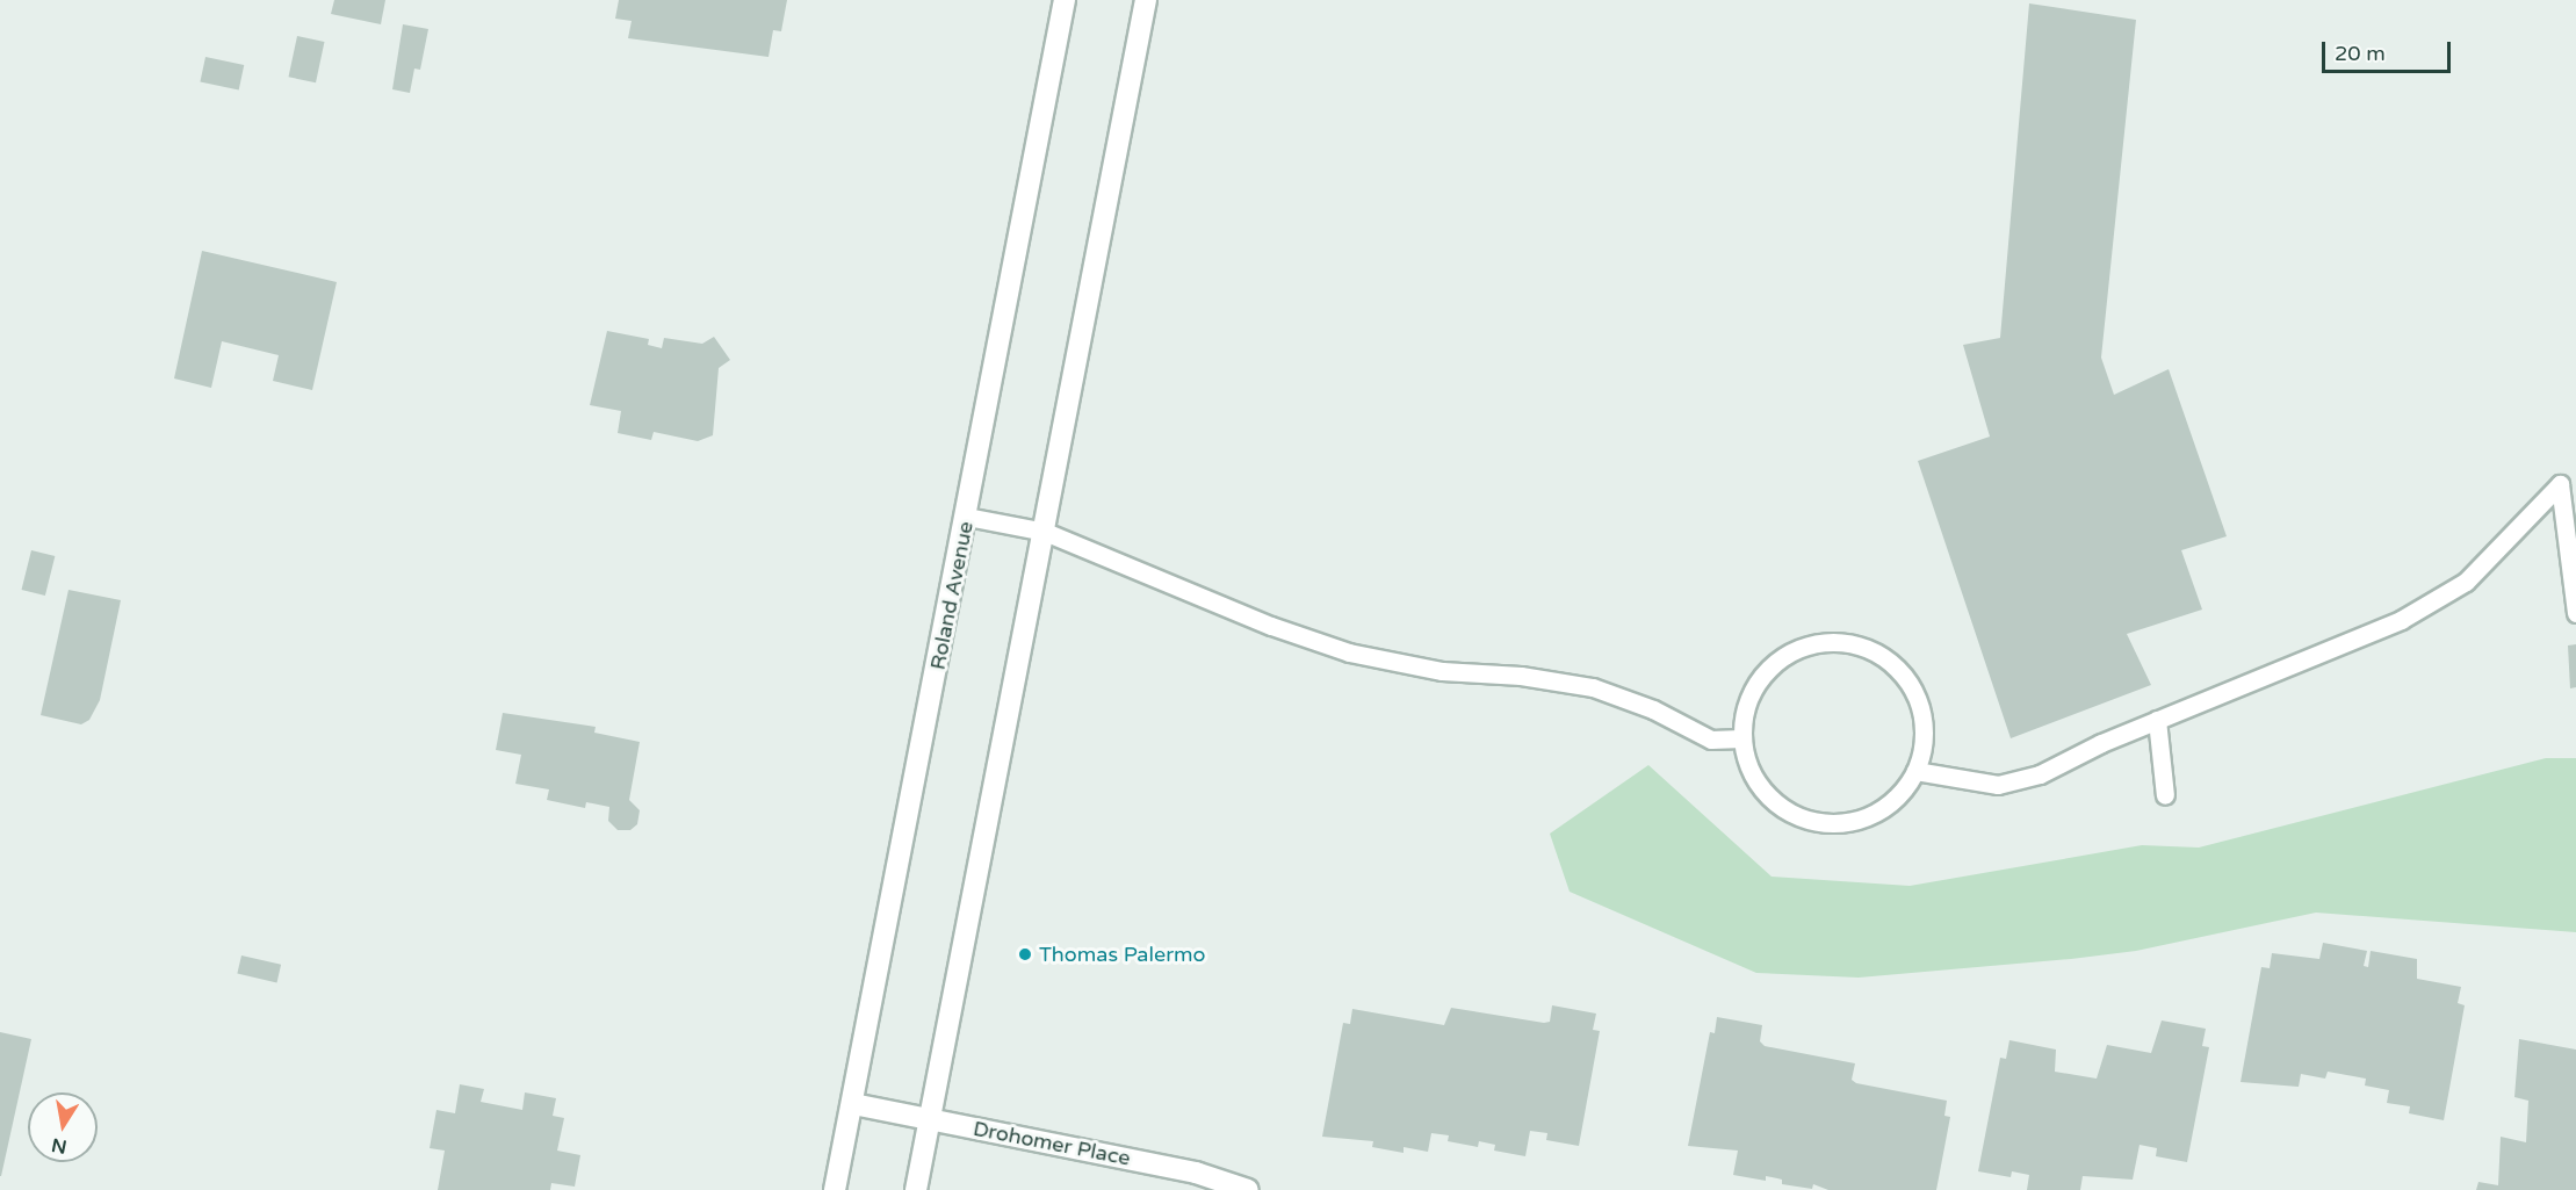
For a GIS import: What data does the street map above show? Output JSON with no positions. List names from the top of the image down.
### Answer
{
  "streets": {
    "street": ["Roland Avenue", "Drohomer Place"]
  },
  "crossings": [
    ["Roland Avenue", "Drohomer Place"]
  ],
  "places": ["Thomas Palermo"],
  "scale_bar": "20 m",
  "north": "bottom"
}
